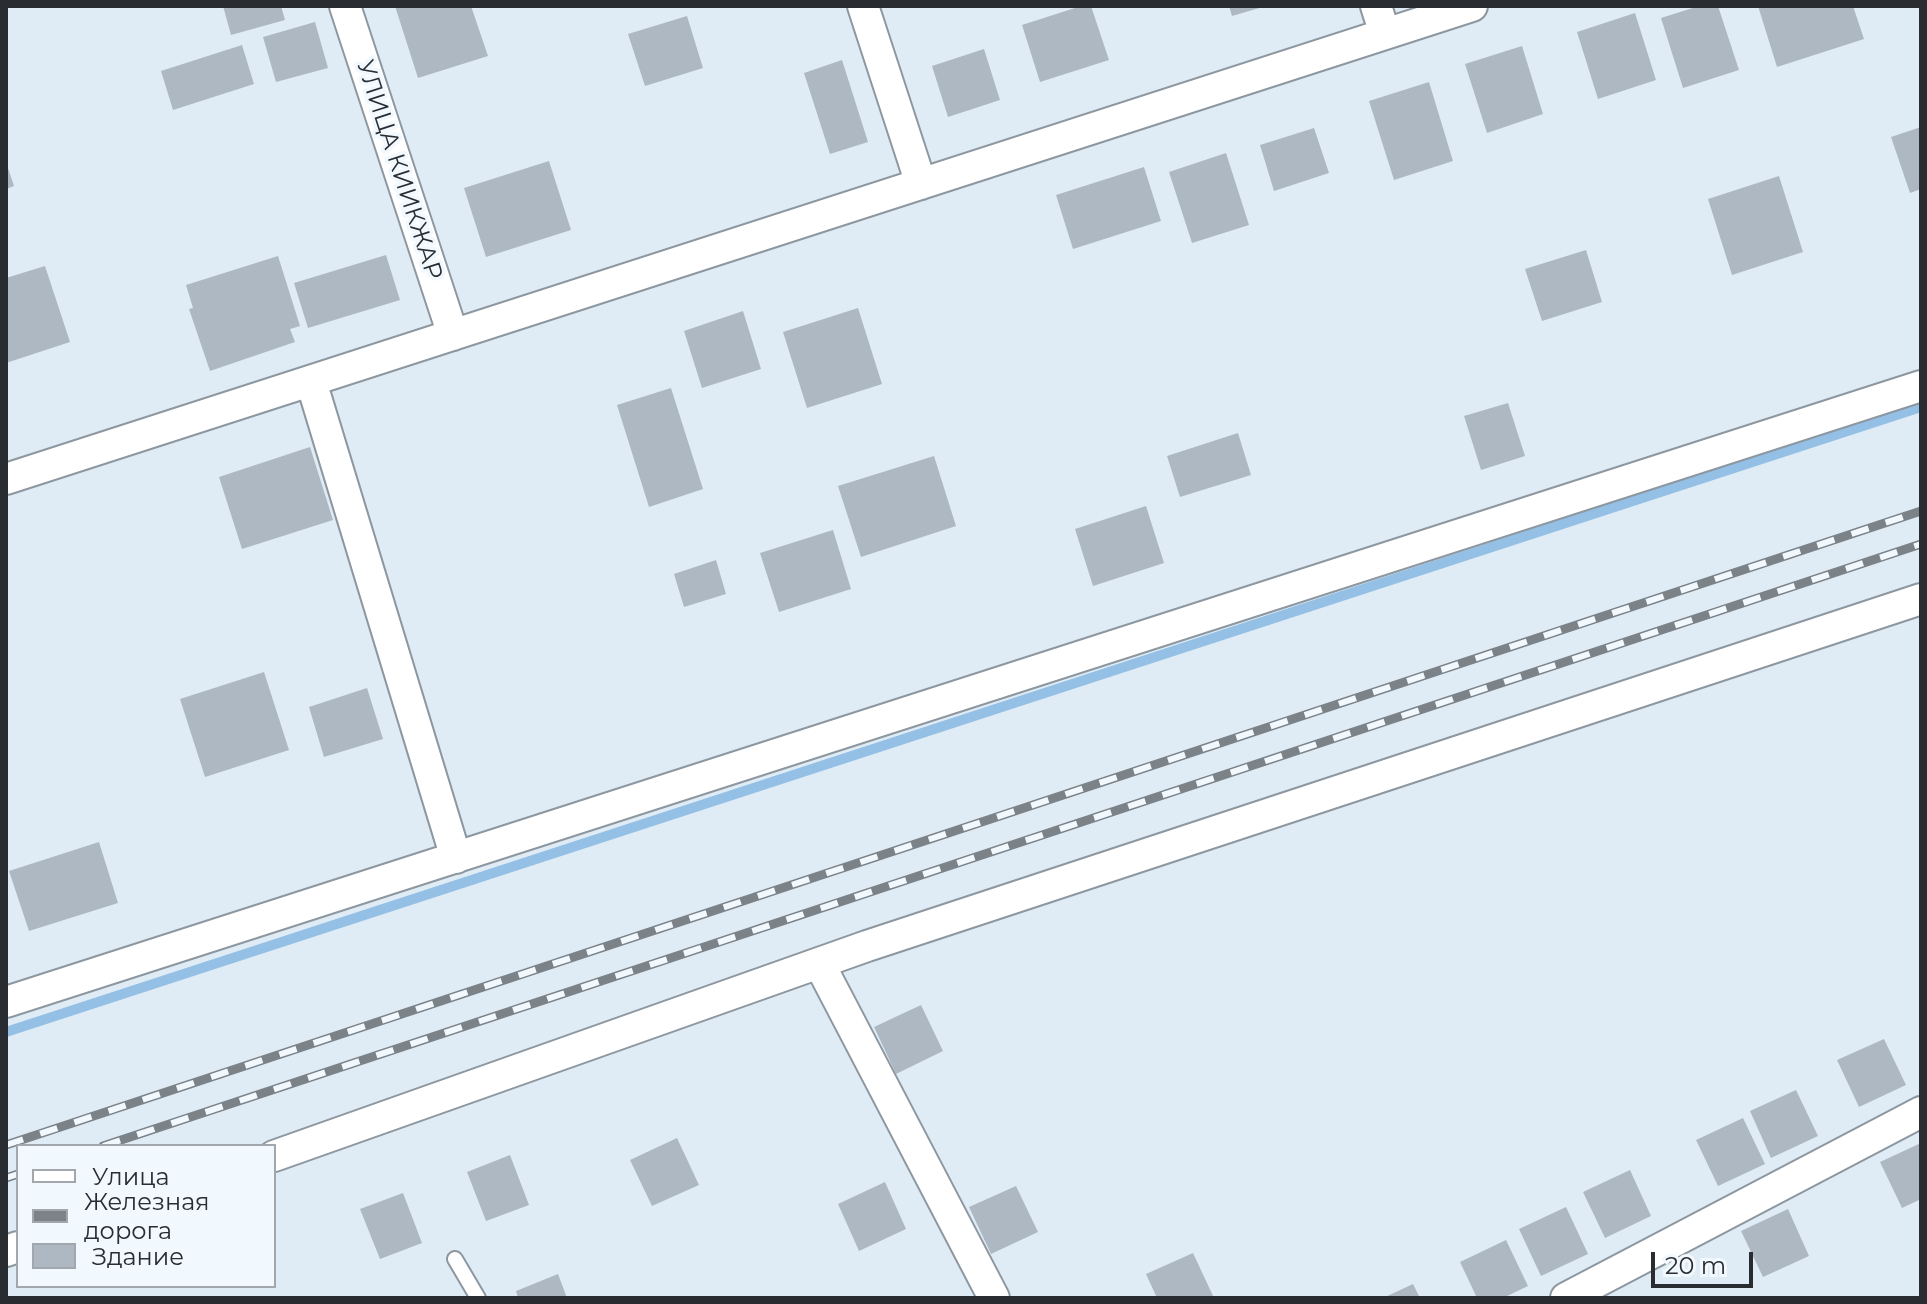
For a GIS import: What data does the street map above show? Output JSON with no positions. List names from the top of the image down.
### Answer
{
  "streets": {
    "street": ["УЛИЦА КИИКЖАР"]
  },
  "legend": ["Улица", "Железная дорога", "Здание"],
  "scale_bar": "20 m"
}
